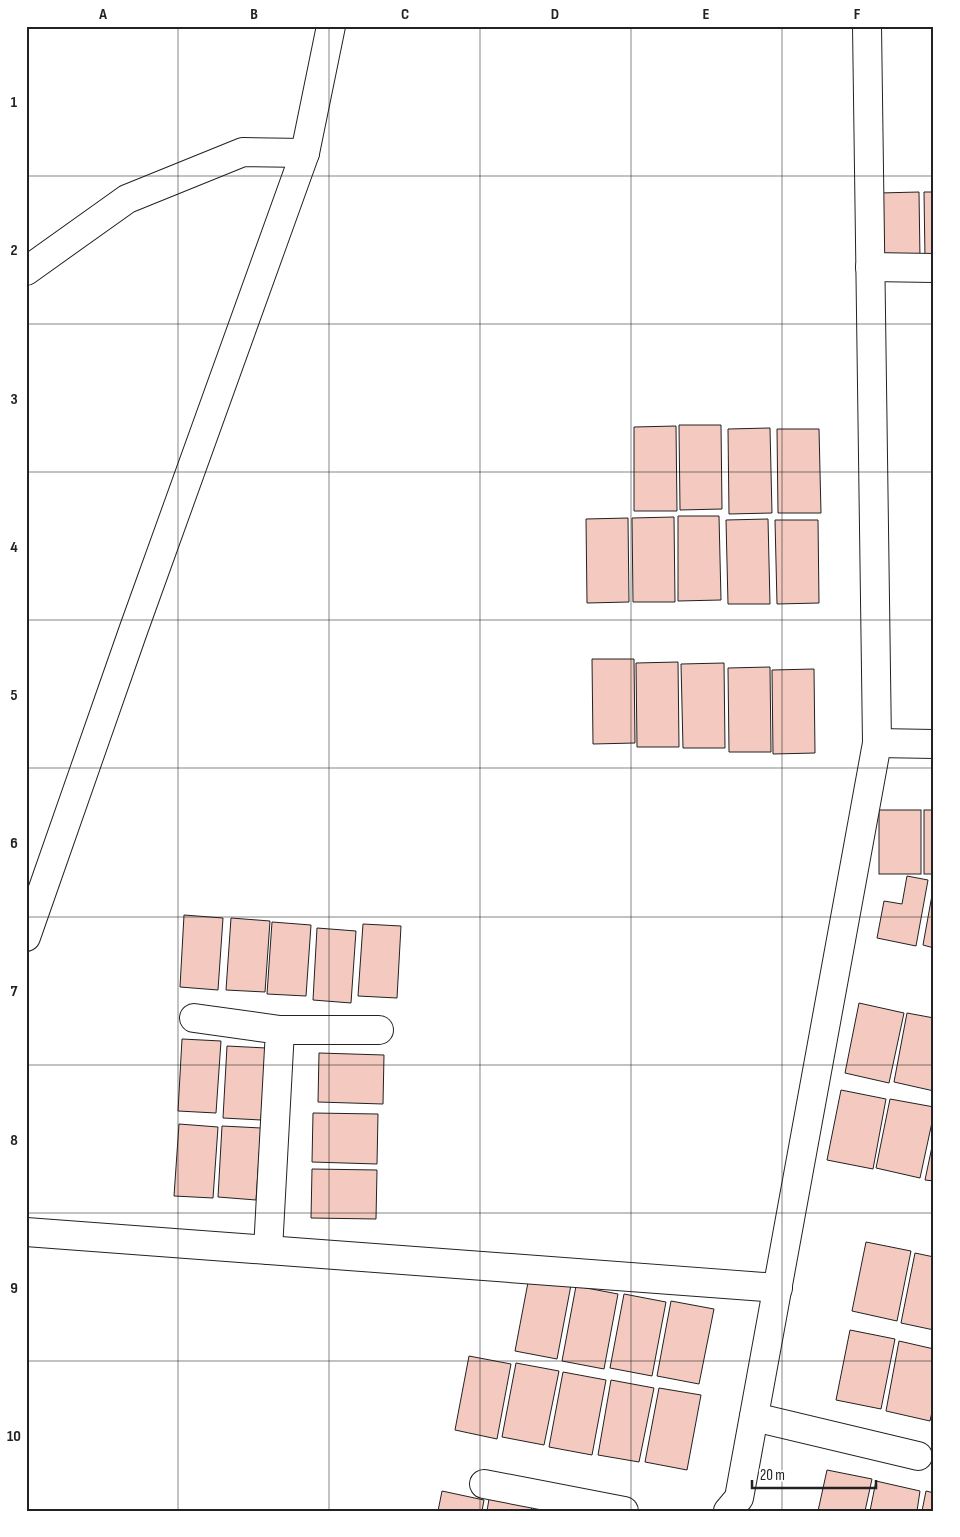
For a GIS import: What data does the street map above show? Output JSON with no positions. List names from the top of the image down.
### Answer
{
  "scale_bar": "20 m",
  "grid": {
    "columns": [
      "A",
      "B",
      "C",
      "D",
      "E",
      "F"
    ],
    "rows": [
      "1",
      "2",
      "3",
      "4",
      "5",
      "6",
      "7",
      "8",
      "9",
      "10"
    ]
  }
}
